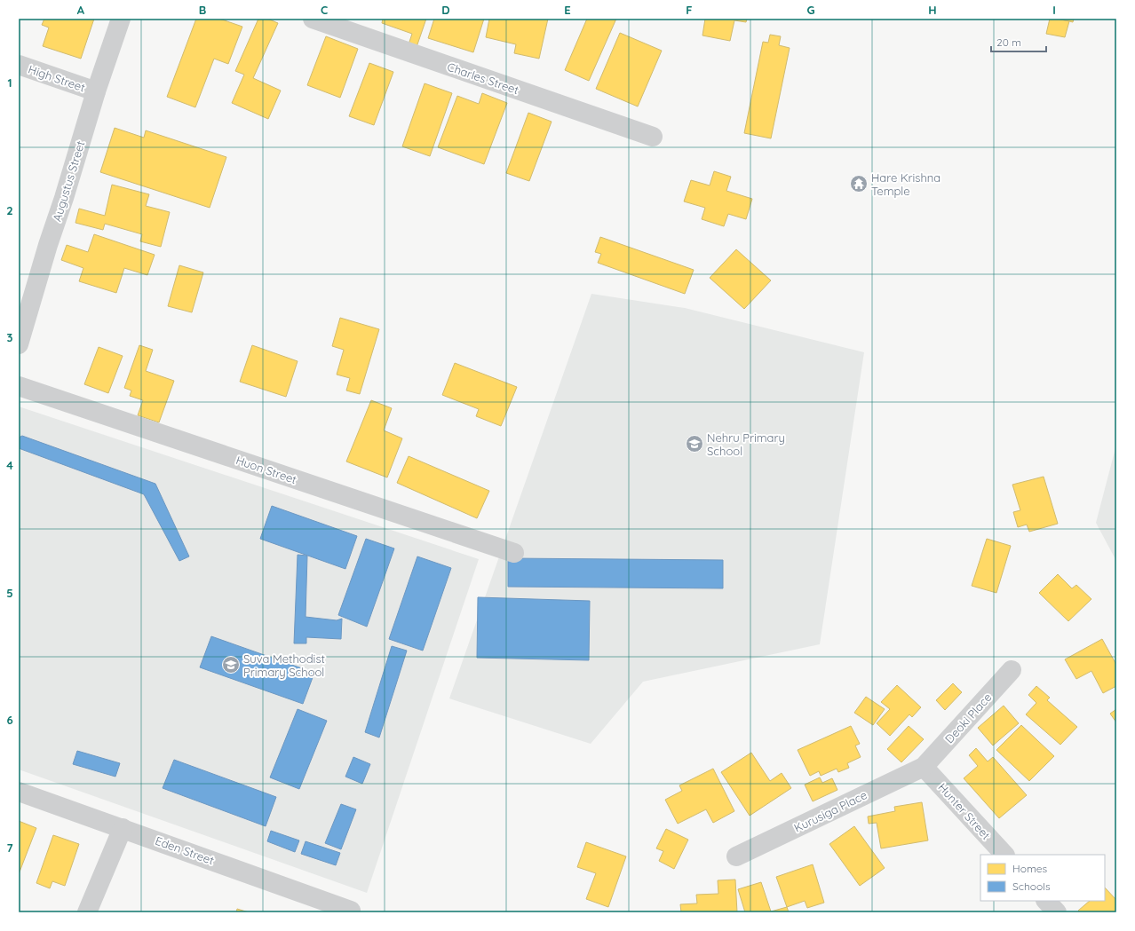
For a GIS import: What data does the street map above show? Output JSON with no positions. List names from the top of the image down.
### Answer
{
  "streets": {
    "street": [
      "High Street",
      "Charles Street",
      "Augustus Street",
      "Huon Street",
      "Deoki Place",
      "Kurusiga Place",
      "Hunter Street",
      "Eden Street"
    ]
  },
  "crossings": [
    ["High Street", "Augustus Street"],
    ["Deoki Place", "Kurusiga Place"],
    ["Deoki Place", "Hunter Street"],
    ["Kurusiga Place", "Hunter Street"]
  ],
  "places": {
    "temple": ["Hare Krishna Temple"],
    "school or university": ["Nehru Primary School", "Suva Methodist Primary School"]
  },
  "legend": ["Homes", "Schools"],
  "scale_bar": "20 m",
  "grid": {
    "columns": [
      "A",
      "B",
      "C",
      "D",
      "E",
      "F",
      "G",
      "H",
      "I"
    ],
    "rows": [
      "1",
      "2",
      "3",
      "4",
      "5",
      "6",
      "7"
    ]
  }
}
